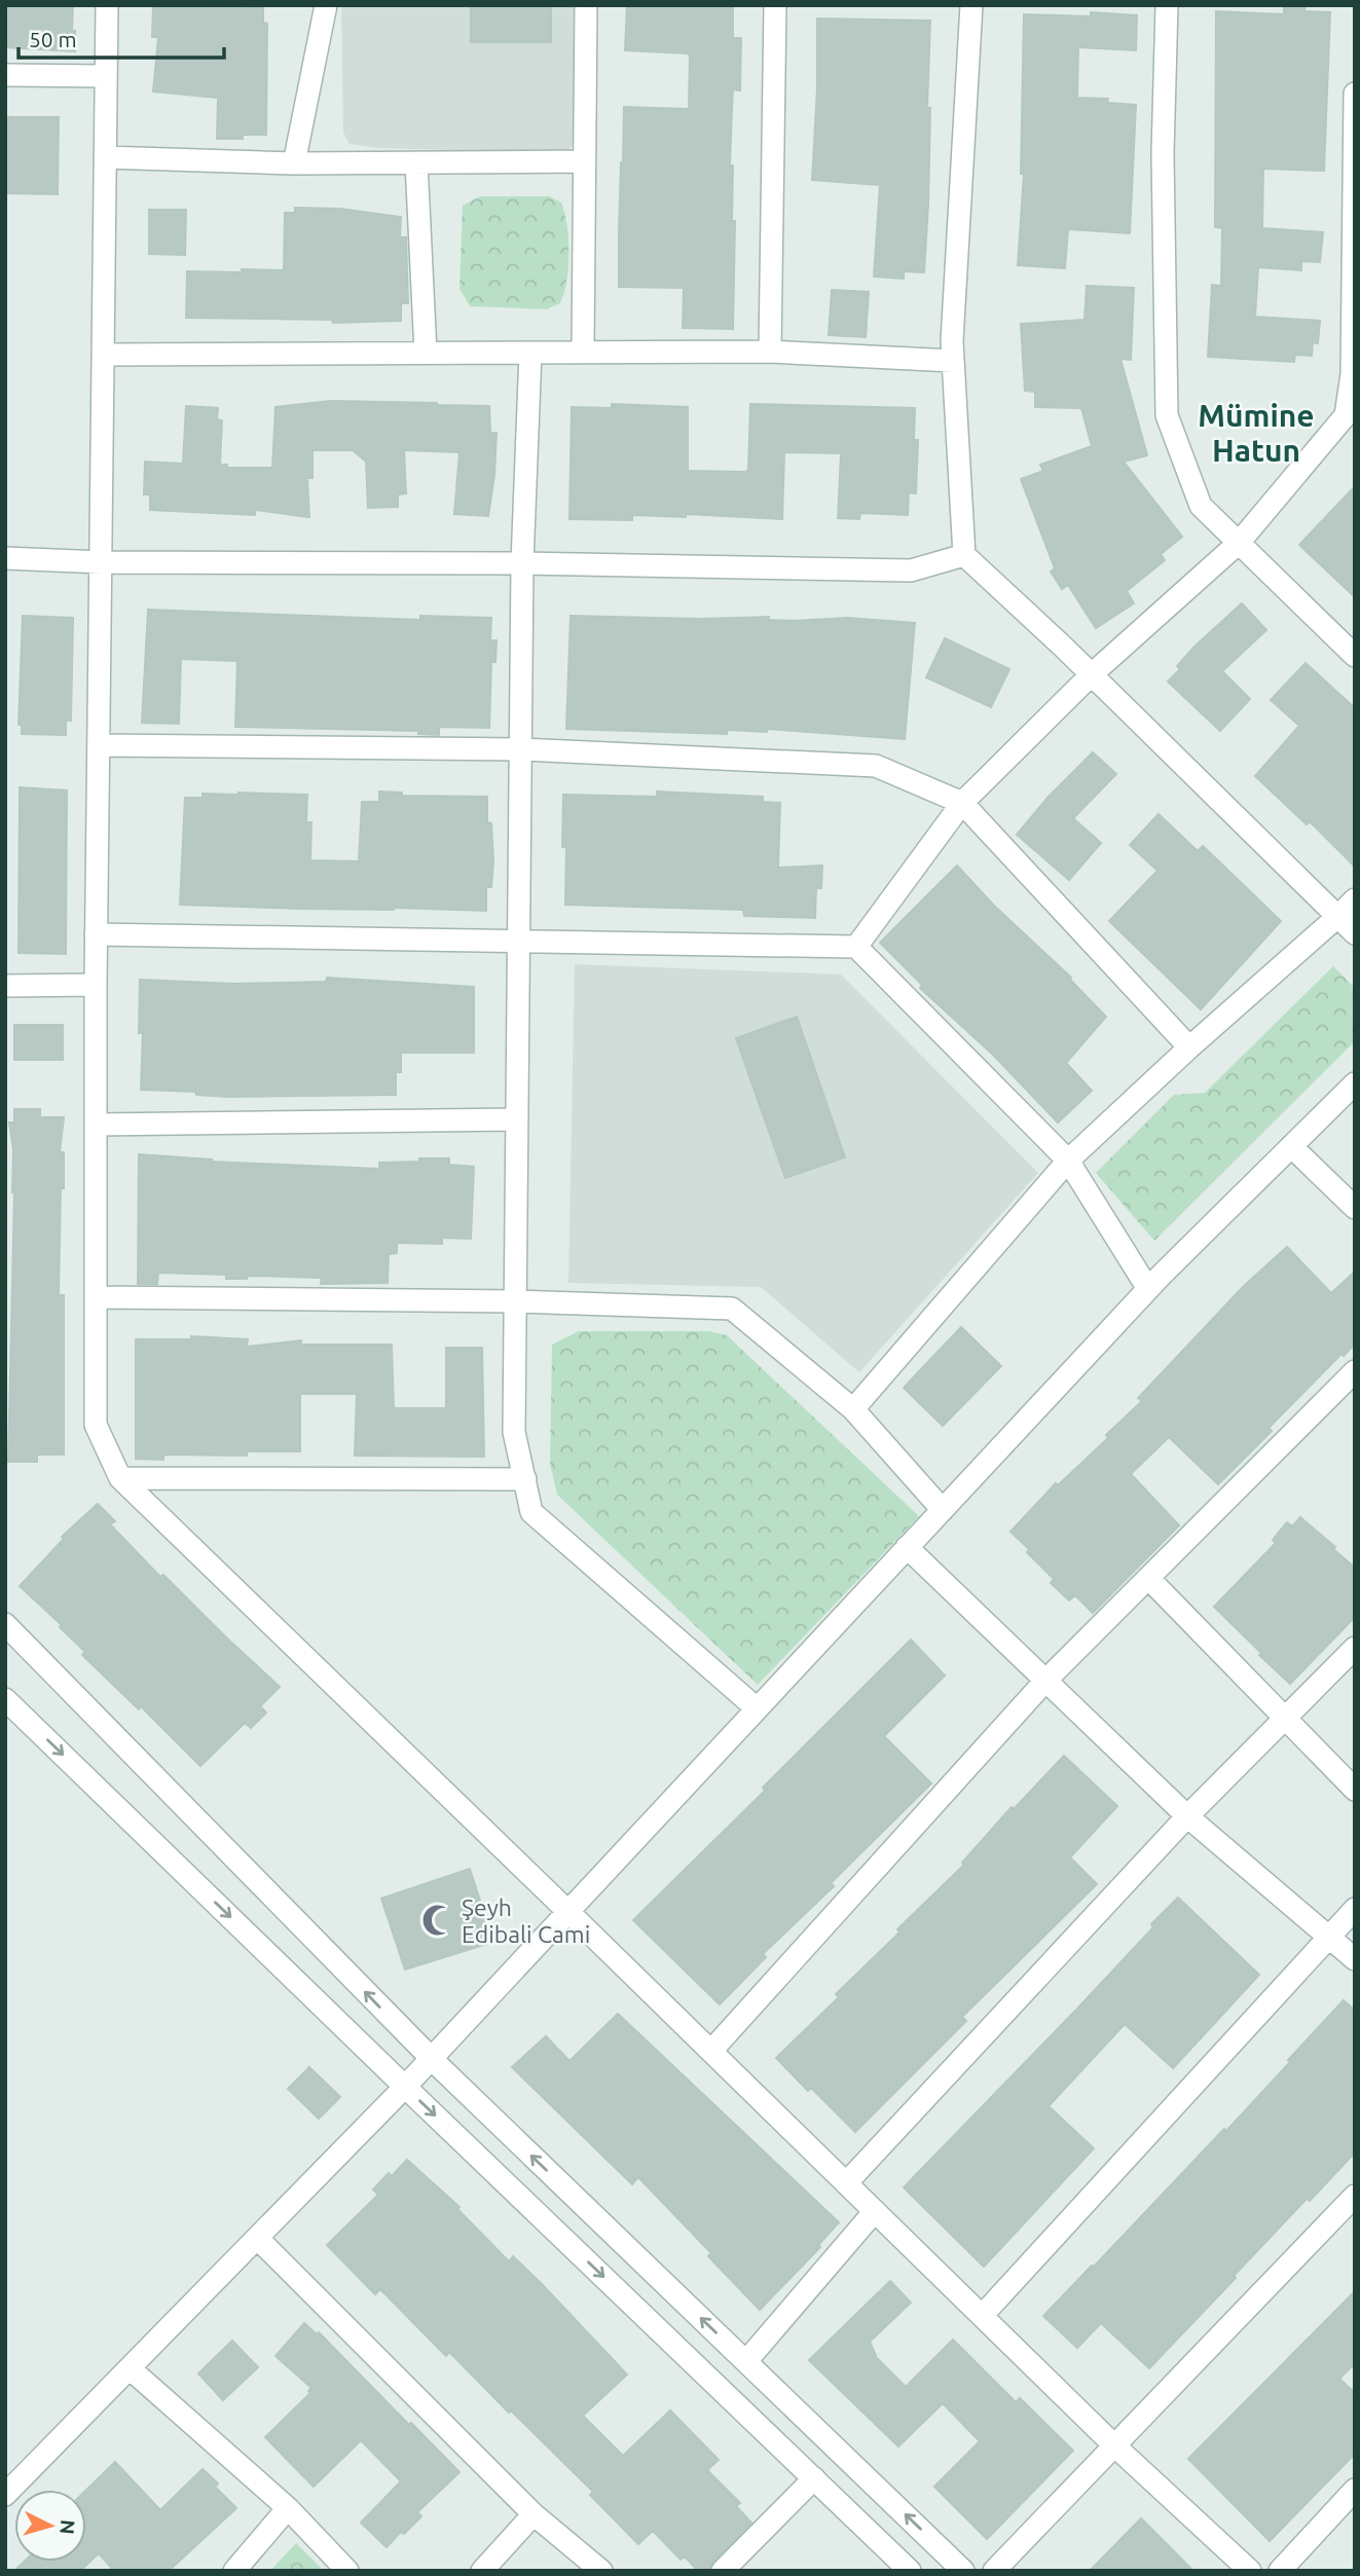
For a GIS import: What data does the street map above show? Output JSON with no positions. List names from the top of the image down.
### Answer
{
  "districts": ["Mümine Hatun"],
  "places": {
    "mosque": ["Şeyh Edibali Cami"]
  },
  "scale_bar": "50 m",
  "north": "right"
}
